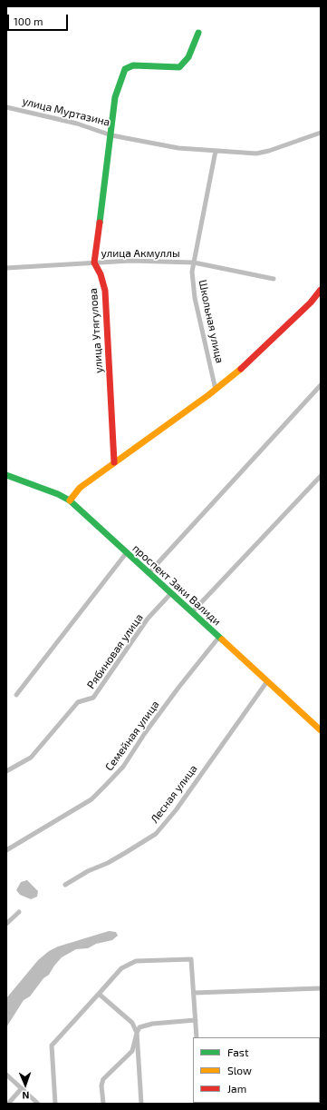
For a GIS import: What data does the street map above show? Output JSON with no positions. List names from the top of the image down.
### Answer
{
  "streets": {
    "street": [
      "улица Муртазина",
      "улица Акмуллы",
      "Школьная улица",
      "улица Утягулова",
      "проспект Заки Валиди",
      "Рябиновая улица",
      "Семейная улица",
      "Лесная улица"
    ]
  },
  "crossings": [
    ["улица Акмуллы", "Школьная улица"],
    ["улица Акмуллы", "улица Утягулова"],
    ["проспект Заки Валиди", "Рябиновая улица"],
    ["проспект Заки Валиди", "Семейная улица"],
    ["проспект Заки Валиди", "Лесная улица"]
  ],
  "legend": ["Fast", "Slow", "Jam"],
  "scale_bar": "100 m",
  "north": "bottom"
}
